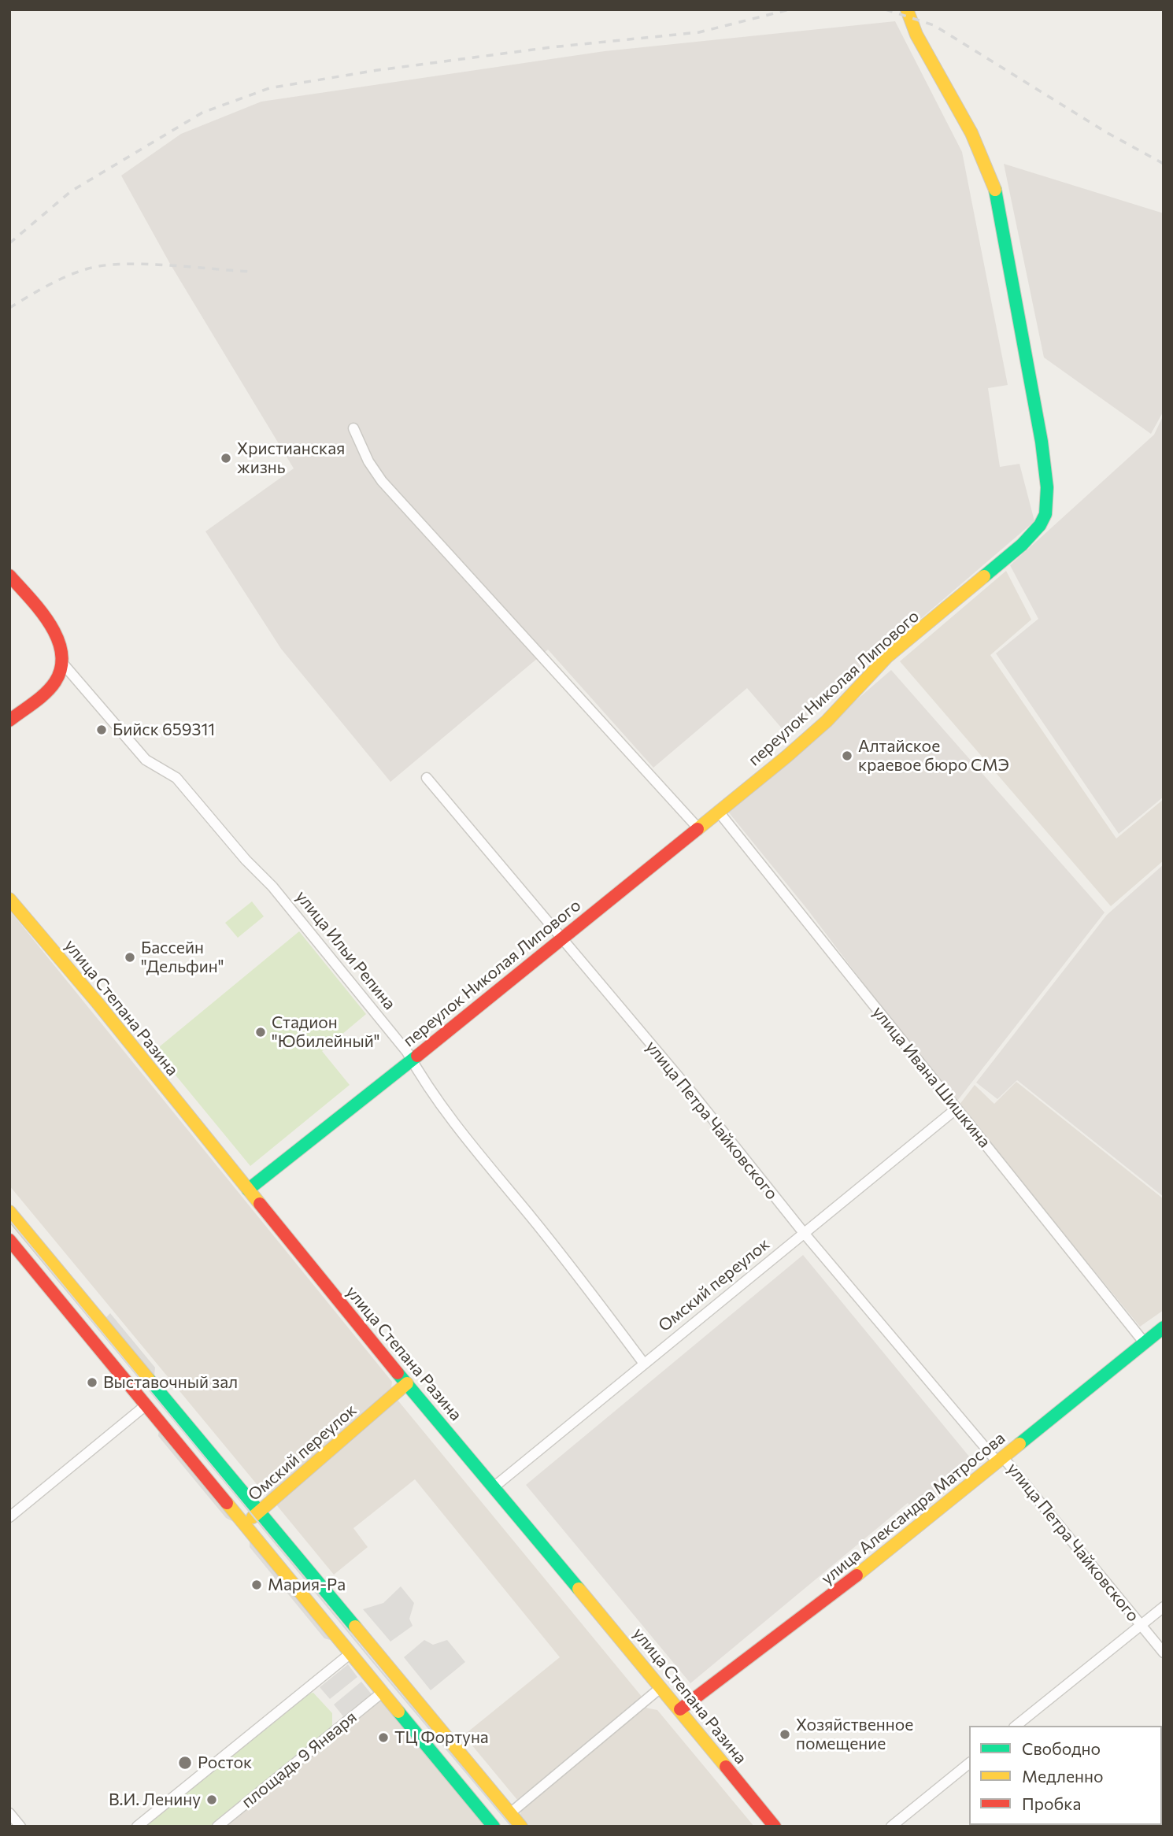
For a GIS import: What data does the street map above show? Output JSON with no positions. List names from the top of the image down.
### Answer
{
  "streets": {
    "street": [
      "переулок Николая Липового",
      "улица Ильи Репина",
      "улица Степана Разина",
      "улица Ивана Шишкина",
      "улица Петра Чайковского",
      "Омский переулок",
      "улица Александра Матросова",
      "площадь 9 Января"
    ]
  },
  "crossings": [
    ["переулок Николая Липового", "улица Ильи Репина"],
    ["переулок Николая Липового", "улица Степана Разина"],
    ["переулок Николая Липового", "улица Ивана Шишкина"],
    ["переулок Николая Липового", "улица Петра Чайковского"],
    ["улица Ильи Репина", "Омский переулок"],
    ["улица Степана Разина", "Омский переулок"],
    ["улица Степана Разина", "улица Александра Матросова"],
    ["улица Ивана Шишкина", "Омский переулок"],
    ["улица Ивана Шишкина", "улица Александра Матросова"],
    ["улица Петра Чайковского", "Омский переулок"],
    ["улица Петра Чайковского", "улица Александра Матросова"]
  ],
  "places": [
    "Христианская жизнь",
    "Бийск 659311",
    "Алтайское краевое бюро СМЭ",
    "Бассейн \"Дельфин\"",
    "Стадион \"Юбилейный\"",
    "Выставочный зал",
    "Мария-Ра",
    "Хозяйственное помещение",
    "ТЦ Фортуна",
    "Росток",
    "В.И. Ленину"
  ],
  "legend": ["Свободно", "Медленно", "Пробка"]
}
